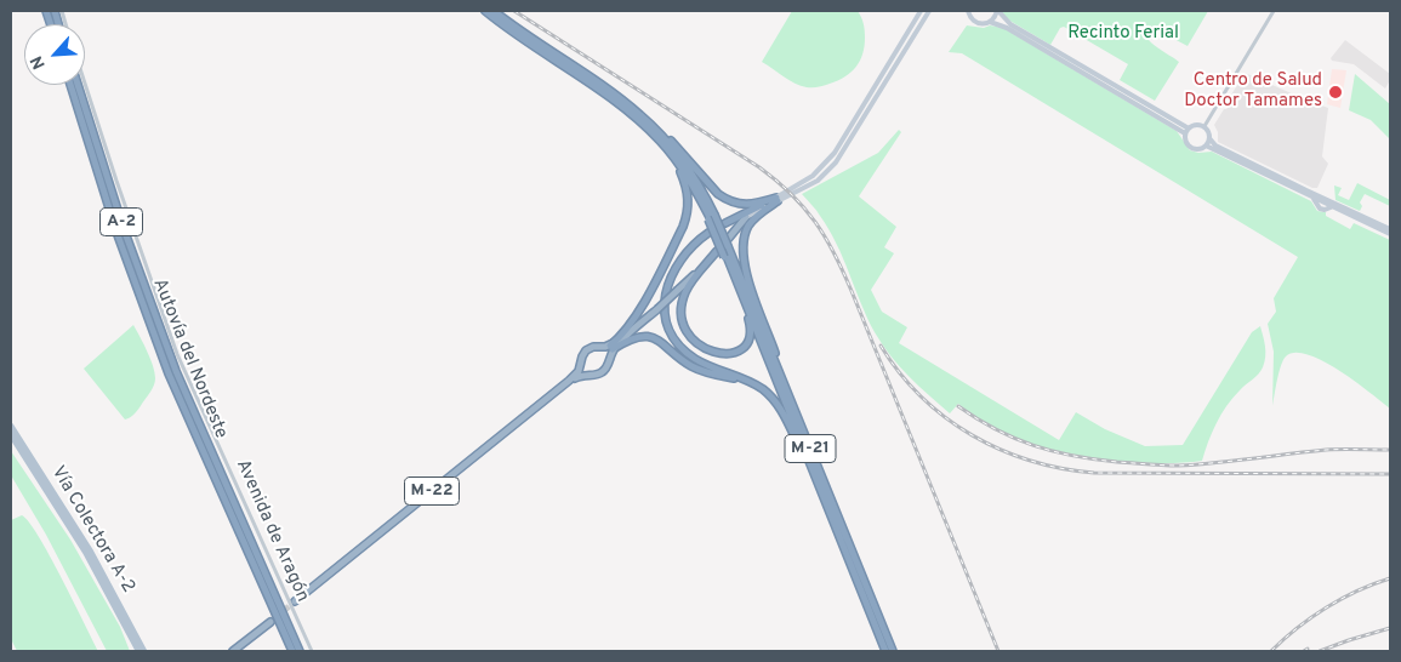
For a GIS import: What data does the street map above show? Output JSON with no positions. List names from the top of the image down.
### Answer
{
  "streets": {
    "highway": [
      "A-2",
      "Autovía del Nordeste",
      "M-21",
      "M-22"
    ],
    "main road": ["Vía Colectora A-2"],
    "street": ["Avenida de Aragón"]
  },
  "parks": ["Recinto Ferial"],
  "places": ["Centro de Salud Doctor Tamames"],
  "north": "bottom left"
}
